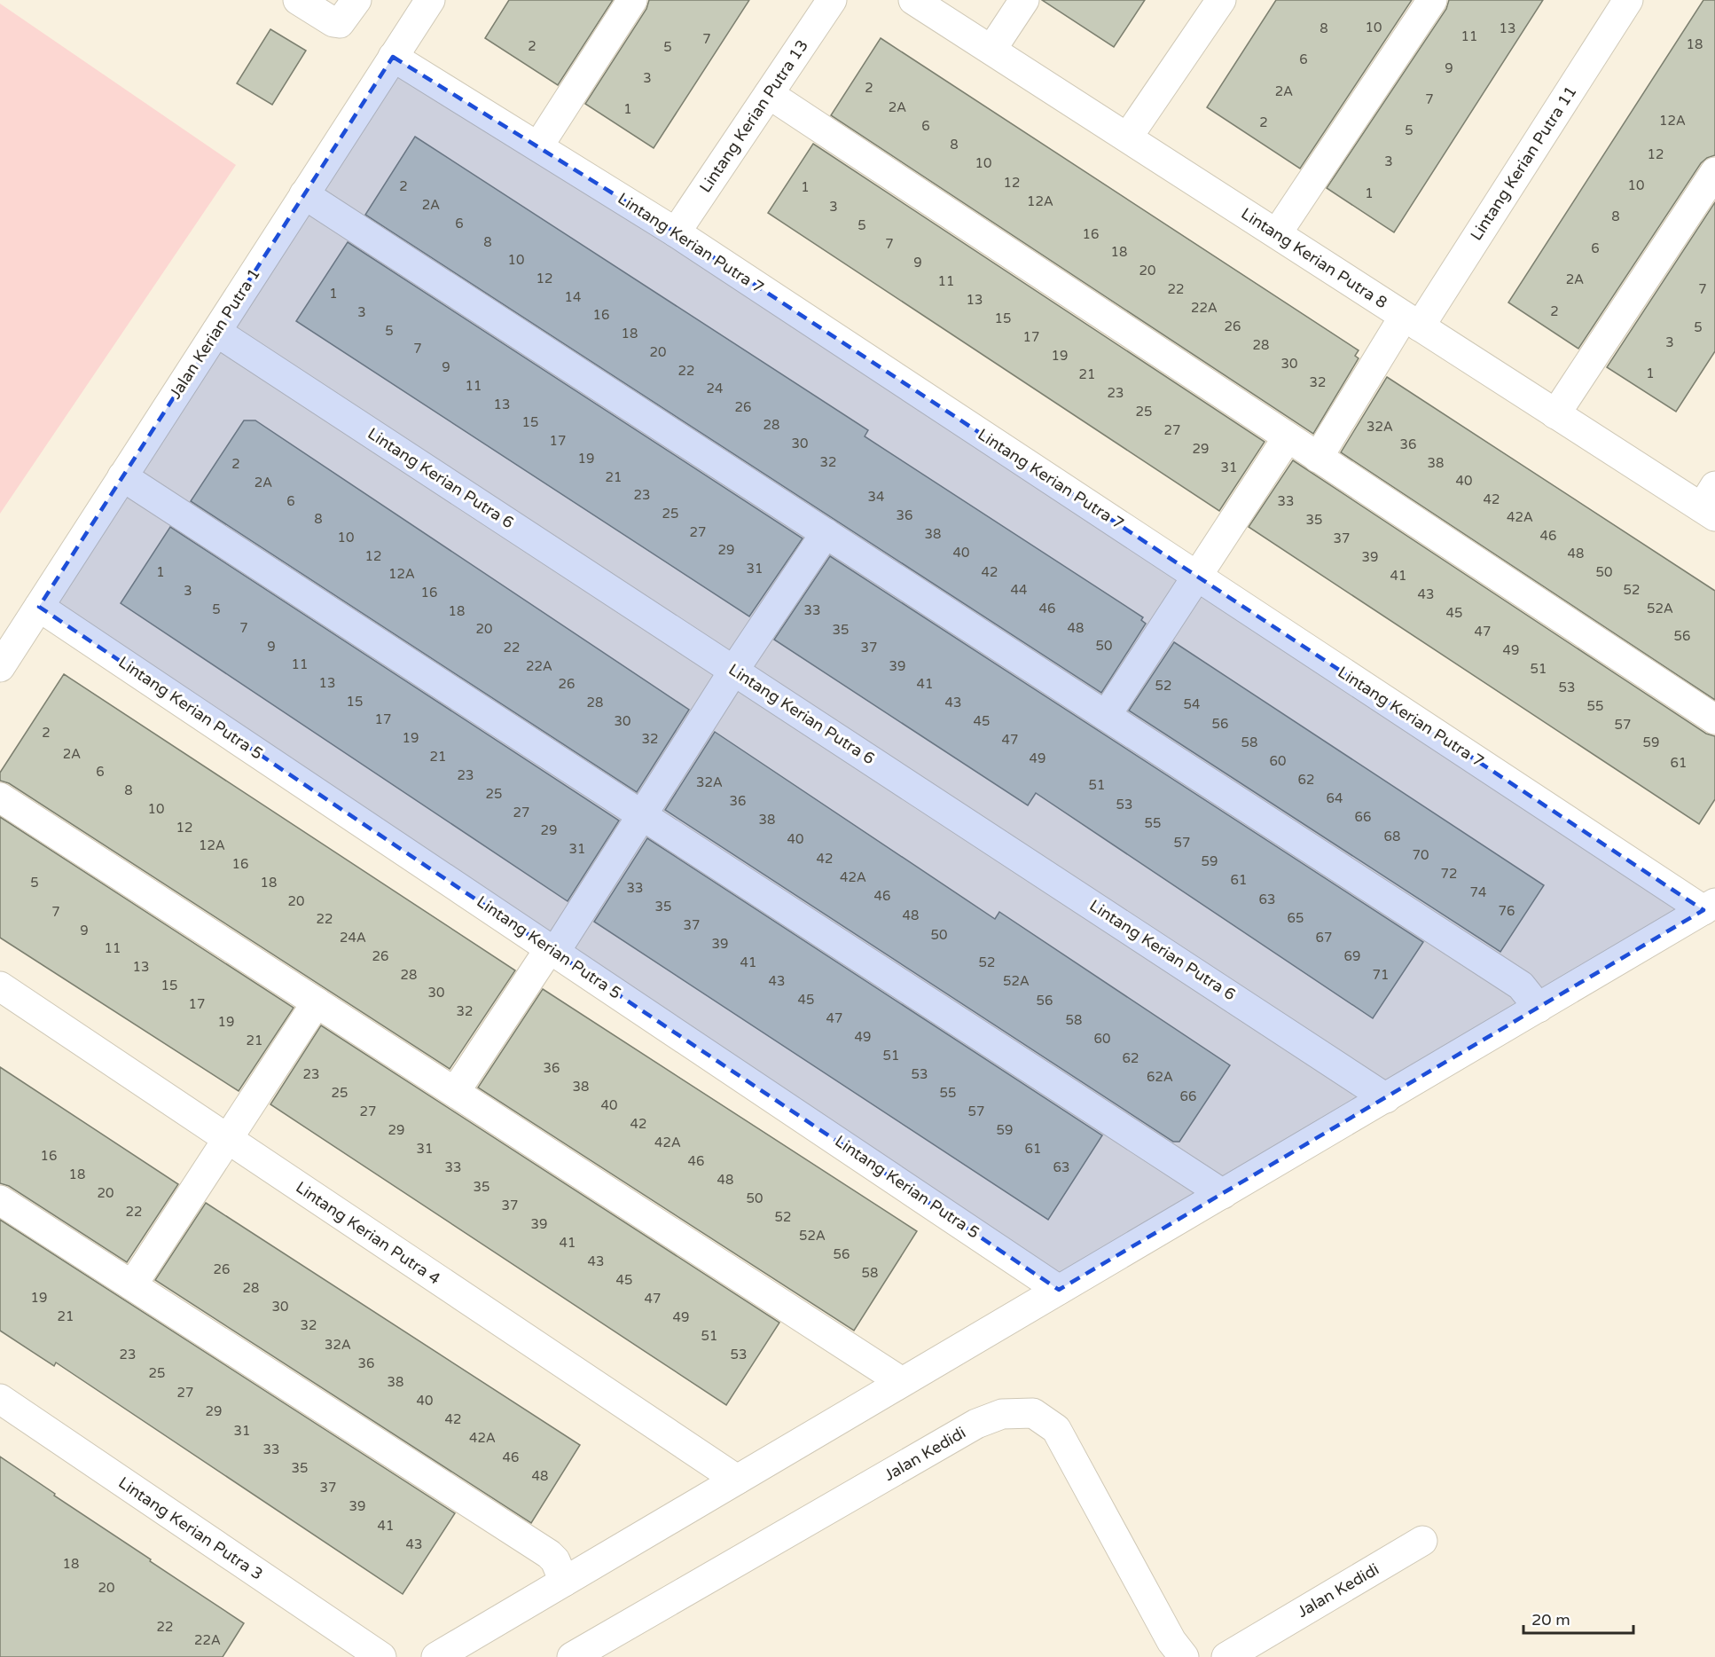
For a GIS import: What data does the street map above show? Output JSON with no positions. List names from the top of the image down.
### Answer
{
  "streets": {
    "street": [
      "Lintang Kerian Putra 13",
      "Lintang Kerian Putra 11",
      "Lintang Kerian Putra 7",
      "Lintang Kerian Putra 8",
      "Jalan Kerian Putra 1",
      "Lintang Kerian Putra 6",
      "Lintang Kerian Putra 5",
      "Lintang Kerian Putra 4",
      "Jalan Kedidi",
      "Lintang Kerian Putra 3"
    ]
  },
  "crossings": [
    ["Lintang Kerian Putra 13", "Lintang Kerian Putra 7"],
    ["Lintang Kerian Putra 11", "Lintang Kerian Putra 8"],
    ["Lintang Kerian Putra 7", "Jalan Kerian Putra 1"],
    ["Jalan Kerian Putra 1", "Lintang Kerian Putra 6"],
    ["Jalan Kerian Putra 1", "Lintang Kerian Putra 5"]
  ],
  "house_numbers": [
    "10",
    "8",
    "13",
    "11",
    "7",
    "18",
    "2",
    "5",
    "6",
    "9",
    "3",
    "2",
    "2A",
    "7",
    "2A",
    "1",
    "12A",
    "2",
    "6",
    "5",
    "8",
    "12",
    "3",
    "10",
    "12",
    "10",
    "2",
    "1",
    "1",
    "12A",
    "2A",
    "3",
    "8",
    "6",
    "5",
    "16",
    "8",
    "7",
    "6",
    "18",
    "10",
    "9",
    "20",
    "12",
    "2A",
    "11",
    "22",
    "7",
    "1",
    "14",
    "13",
    "22A",
    "2",
    "3",
    "16",
    "15",
    "26",
    "5",
    "5",
    "18",
    "17",
    "3",
    "28",
    "7",
    "20",
    "19",
    "30",
    "9",
    "22",
    "1",
    "21",
    "32",
    "11",
    "24",
    "23",
    "13",
    "26",
    "25",
    "15",
    "28",
    "32A",
    "27",
    "17",
    "30",
    "36",
    "29",
    "19",
    "32",
    "38",
    "2",
    "31",
    "21",
    "40",
    "2A",
    "23",
    "34",
    "42",
    "6",
    "33",
    "25",
    "36",
    "42A",
    "8",
    "35",
    "27",
    "38",
    "46",
    "10",
    "37",
    "29",
    "40",
    "48",
    "12",
    "39",
    "31",
    "1",
    "42",
    "50",
    "12A",
    "41",
    "44",
    "52",
    "3",
    "16",
    "43",
    "46",
    "52A",
    "5",
    "33",
    "18",
    "45",
    "7",
    "48",
    "20",
    "35",
    "47",
    "56",
    "50",
    "9",
    "22",
    "37",
    "49",
    "11",
    "22A",
    "39",
    "51",
    "13",
    "26",
    "41",
    "52",
    "53",
    "15",
    "28",
    "43",
    "54",
    "55",
    "17",
    "30",
    "45",
    "56",
    "57",
    "2",
    "19",
    "32",
    "47",
    "58",
    "59",
    "2A",
    "21",
    "49",
    "60",
    "61",
    "6",
    "23",
    "62",
    "32A",
    "51",
    "8",
    "25",
    "64",
    "36",
    "53",
    "10",
    "27",
    "66",
    "38",
    "55",
    "12",
    "29",
    "68",
    "40",
    "57",
    "12A",
    "31",
    "70",
    "42",
    "59",
    "16",
    "72",
    "42A",
    "61",
    "5",
    "18",
    "33",
    "74",
    "46",
    "63",
    "20",
    "35",
    "76",
    "7",
    "48",
    "65",
    "22",
    "37",
    "9",
    "50",
    "24A",
    "67",
    "39",
    "11",
    "26",
    "69",
    "41",
    "52",
    "13",
    "28",
    "71",
    "43",
    "52A",
    "15",
    "30",
    "45",
    "56",
    "17",
    "32",
    "47",
    "58",
    "19",
    "49",
    "60",
    "21",
    "51",
    "62",
    "36",
    "23",
    "53",
    "62A",
    "38",
    "25",
    "55",
    "66",
    "40",
    "27",
    "57",
    "42",
    "29",
    "59",
    "42A",
    "31",
    "61",
    "16",
    "46",
    "33",
    "63",
    "18",
    "48",
    "35",
    "20",
    "50",
    "37",
    "22",
    "52",
    "39",
    "52A",
    "41",
    "56",
    "43",
    "26",
    "58",
    "45",
    "28",
    "19",
    "47",
    "30",
    "21",
    "49",
    "32",
    "51",
    "32A",
    "23",
    "53",
    "36",
    "25",
    "38",
    "27",
    "40",
    "29",
    "42",
    "31",
    "42A",
    "33",
    "46",
    "35",
    "48",
    "37",
    "39",
    "41",
    "43",
    "18",
    "20",
    "22",
    "22A"
  ],
  "scale_bar": "20 m"
}
